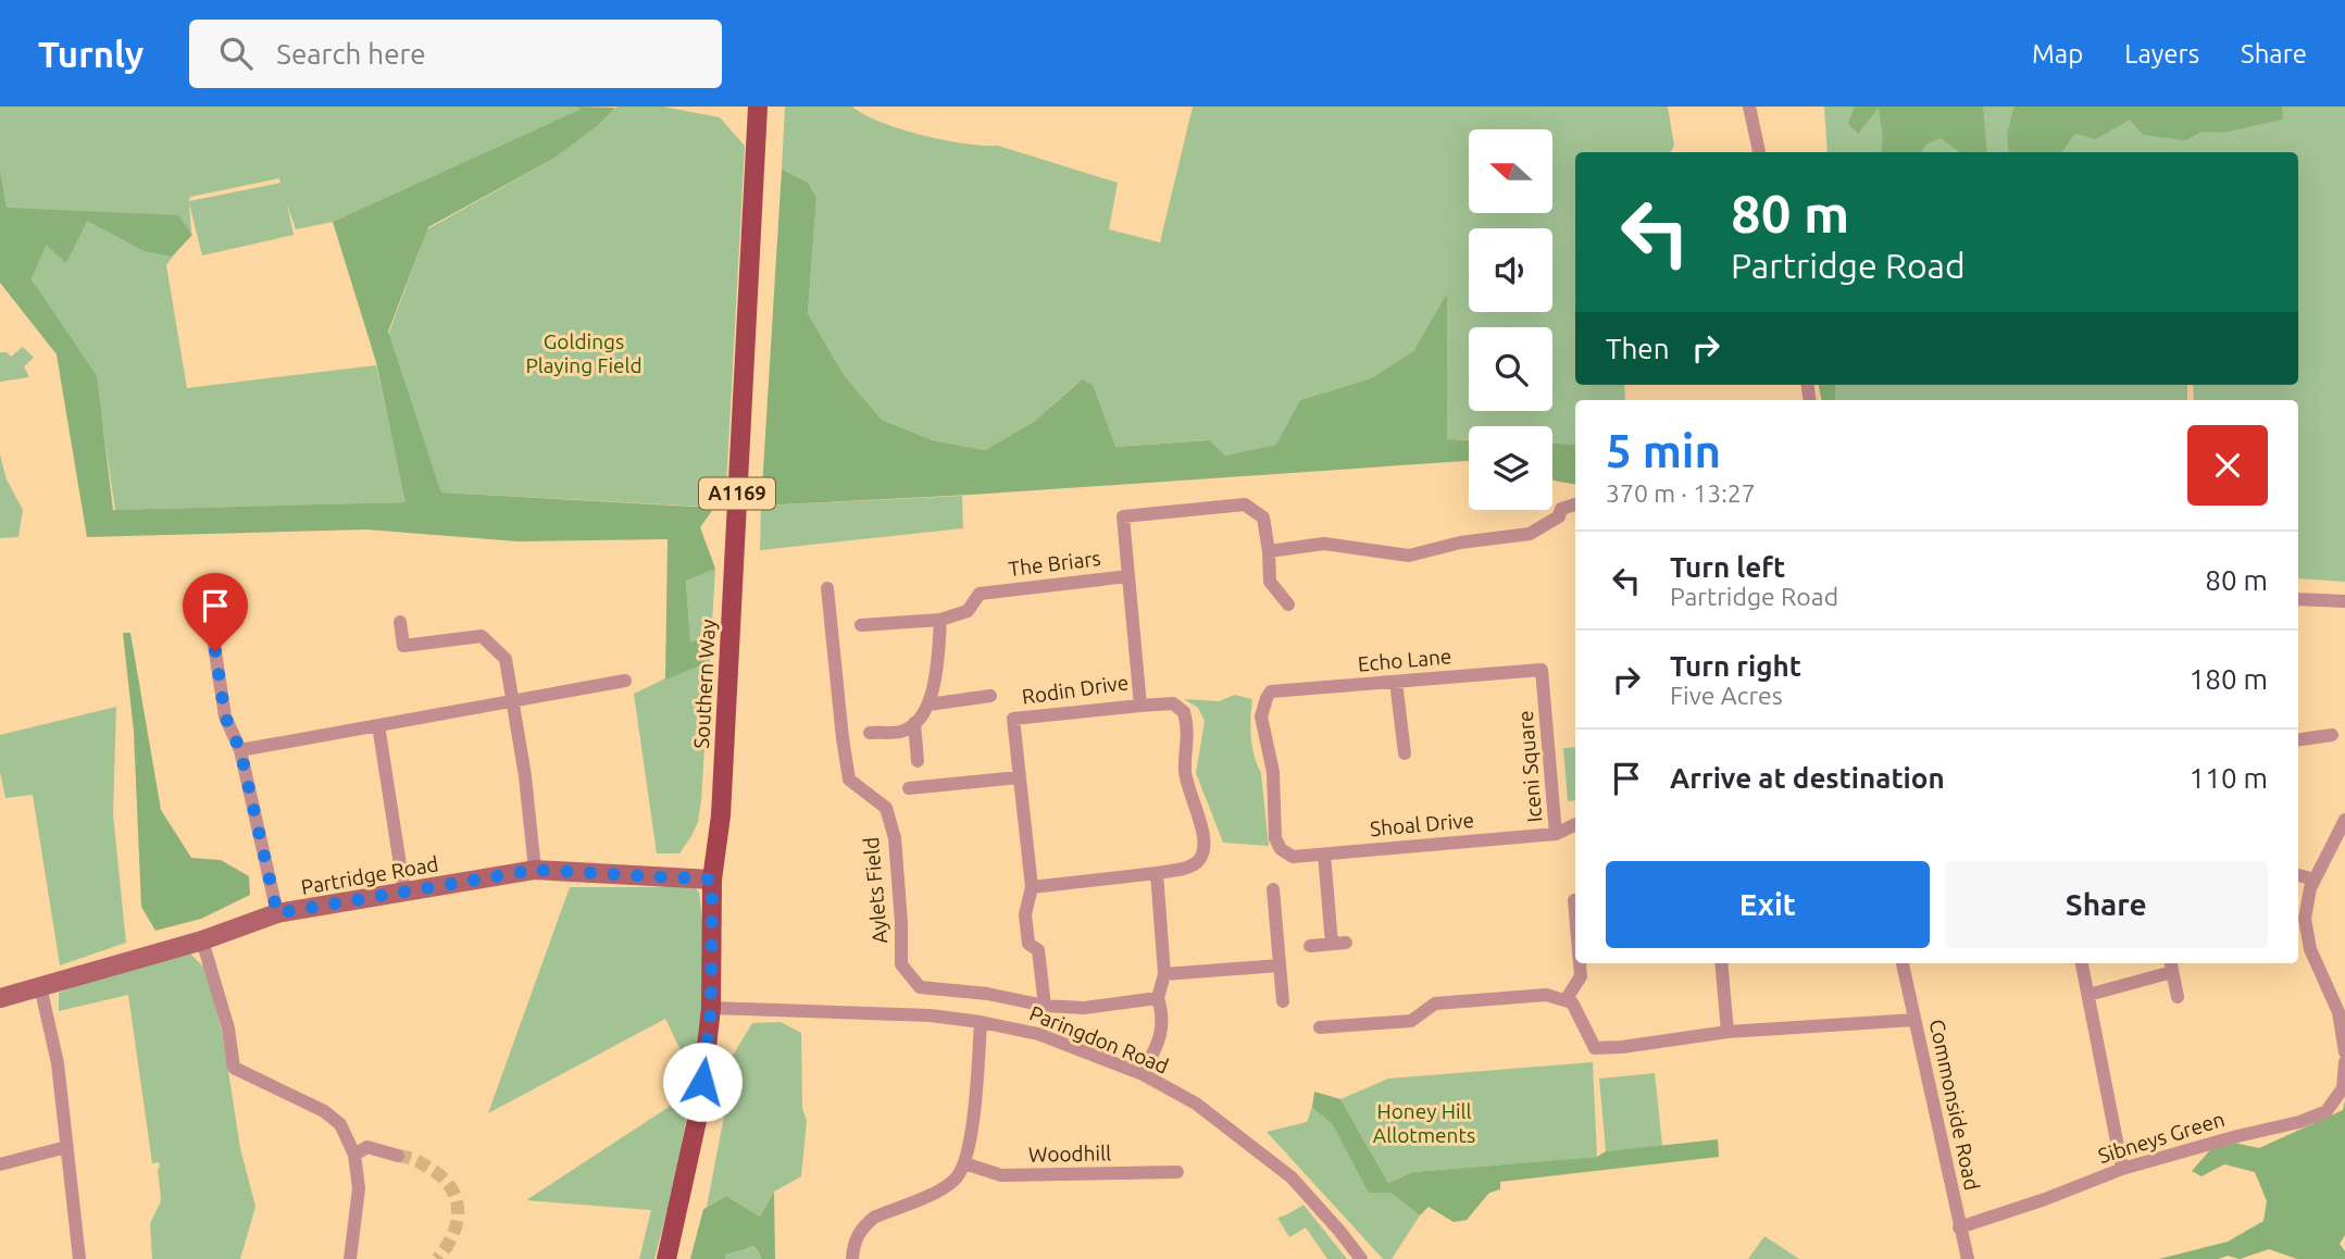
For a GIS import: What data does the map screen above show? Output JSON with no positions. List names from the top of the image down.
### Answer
{
  "streets": {
    "main road": ["A1169", "Southern Way"],
    "street": [
      "The Briars",
      "Echo Lane",
      "Rodin Drive",
      "Iceni Square",
      "Shoal Drive",
      "Partridge Road",
      "Aylets Field",
      "Paringdon Road",
      "Commonside Road",
      "Sibneys Green",
      "Woodhill"
    ]
  },
  "crossings": [
    ["The Briars", "Rodin Drive"],
    ["Echo Lane", "Iceni Square"],
    ["Echo Lane", "Shoal Drive"],
    ["Southern Way", "Partridge Road"],
    ["Southern Way", "Paringdon Road"],
    ["Rodin Drive", "Aylets Field"],
    ["Iceni Square", "Shoal Drive"],
    ["Commonside Road", "Sibneys Green"]
  ],
  "parks": ["Goldings Playing Field", "Honey Hill Allotments"],
  "north": "left",
  "page": {
    "header": "Turnly",
    "search": "Search here",
    "nav": ["Map", "Layers", "Share"],
    "turn": ["80 m", "Partridge Road"],
    "then": "Then",
    "heading": ["5 min", "370 m · 13:27"],
    "list": [
      {
        "name": "Turn left",
        "note": "Partridge Road",
        "value": "80 m"
      },
      {
        "name": "Turn right",
        "note": "Five Acres",
        "value": "180 m"
      },
      {
        "name": "Arrive at destination",
        "value": "110 m"
      }
    ],
    "buttons": ["Exit", "Share"]
  }
}
